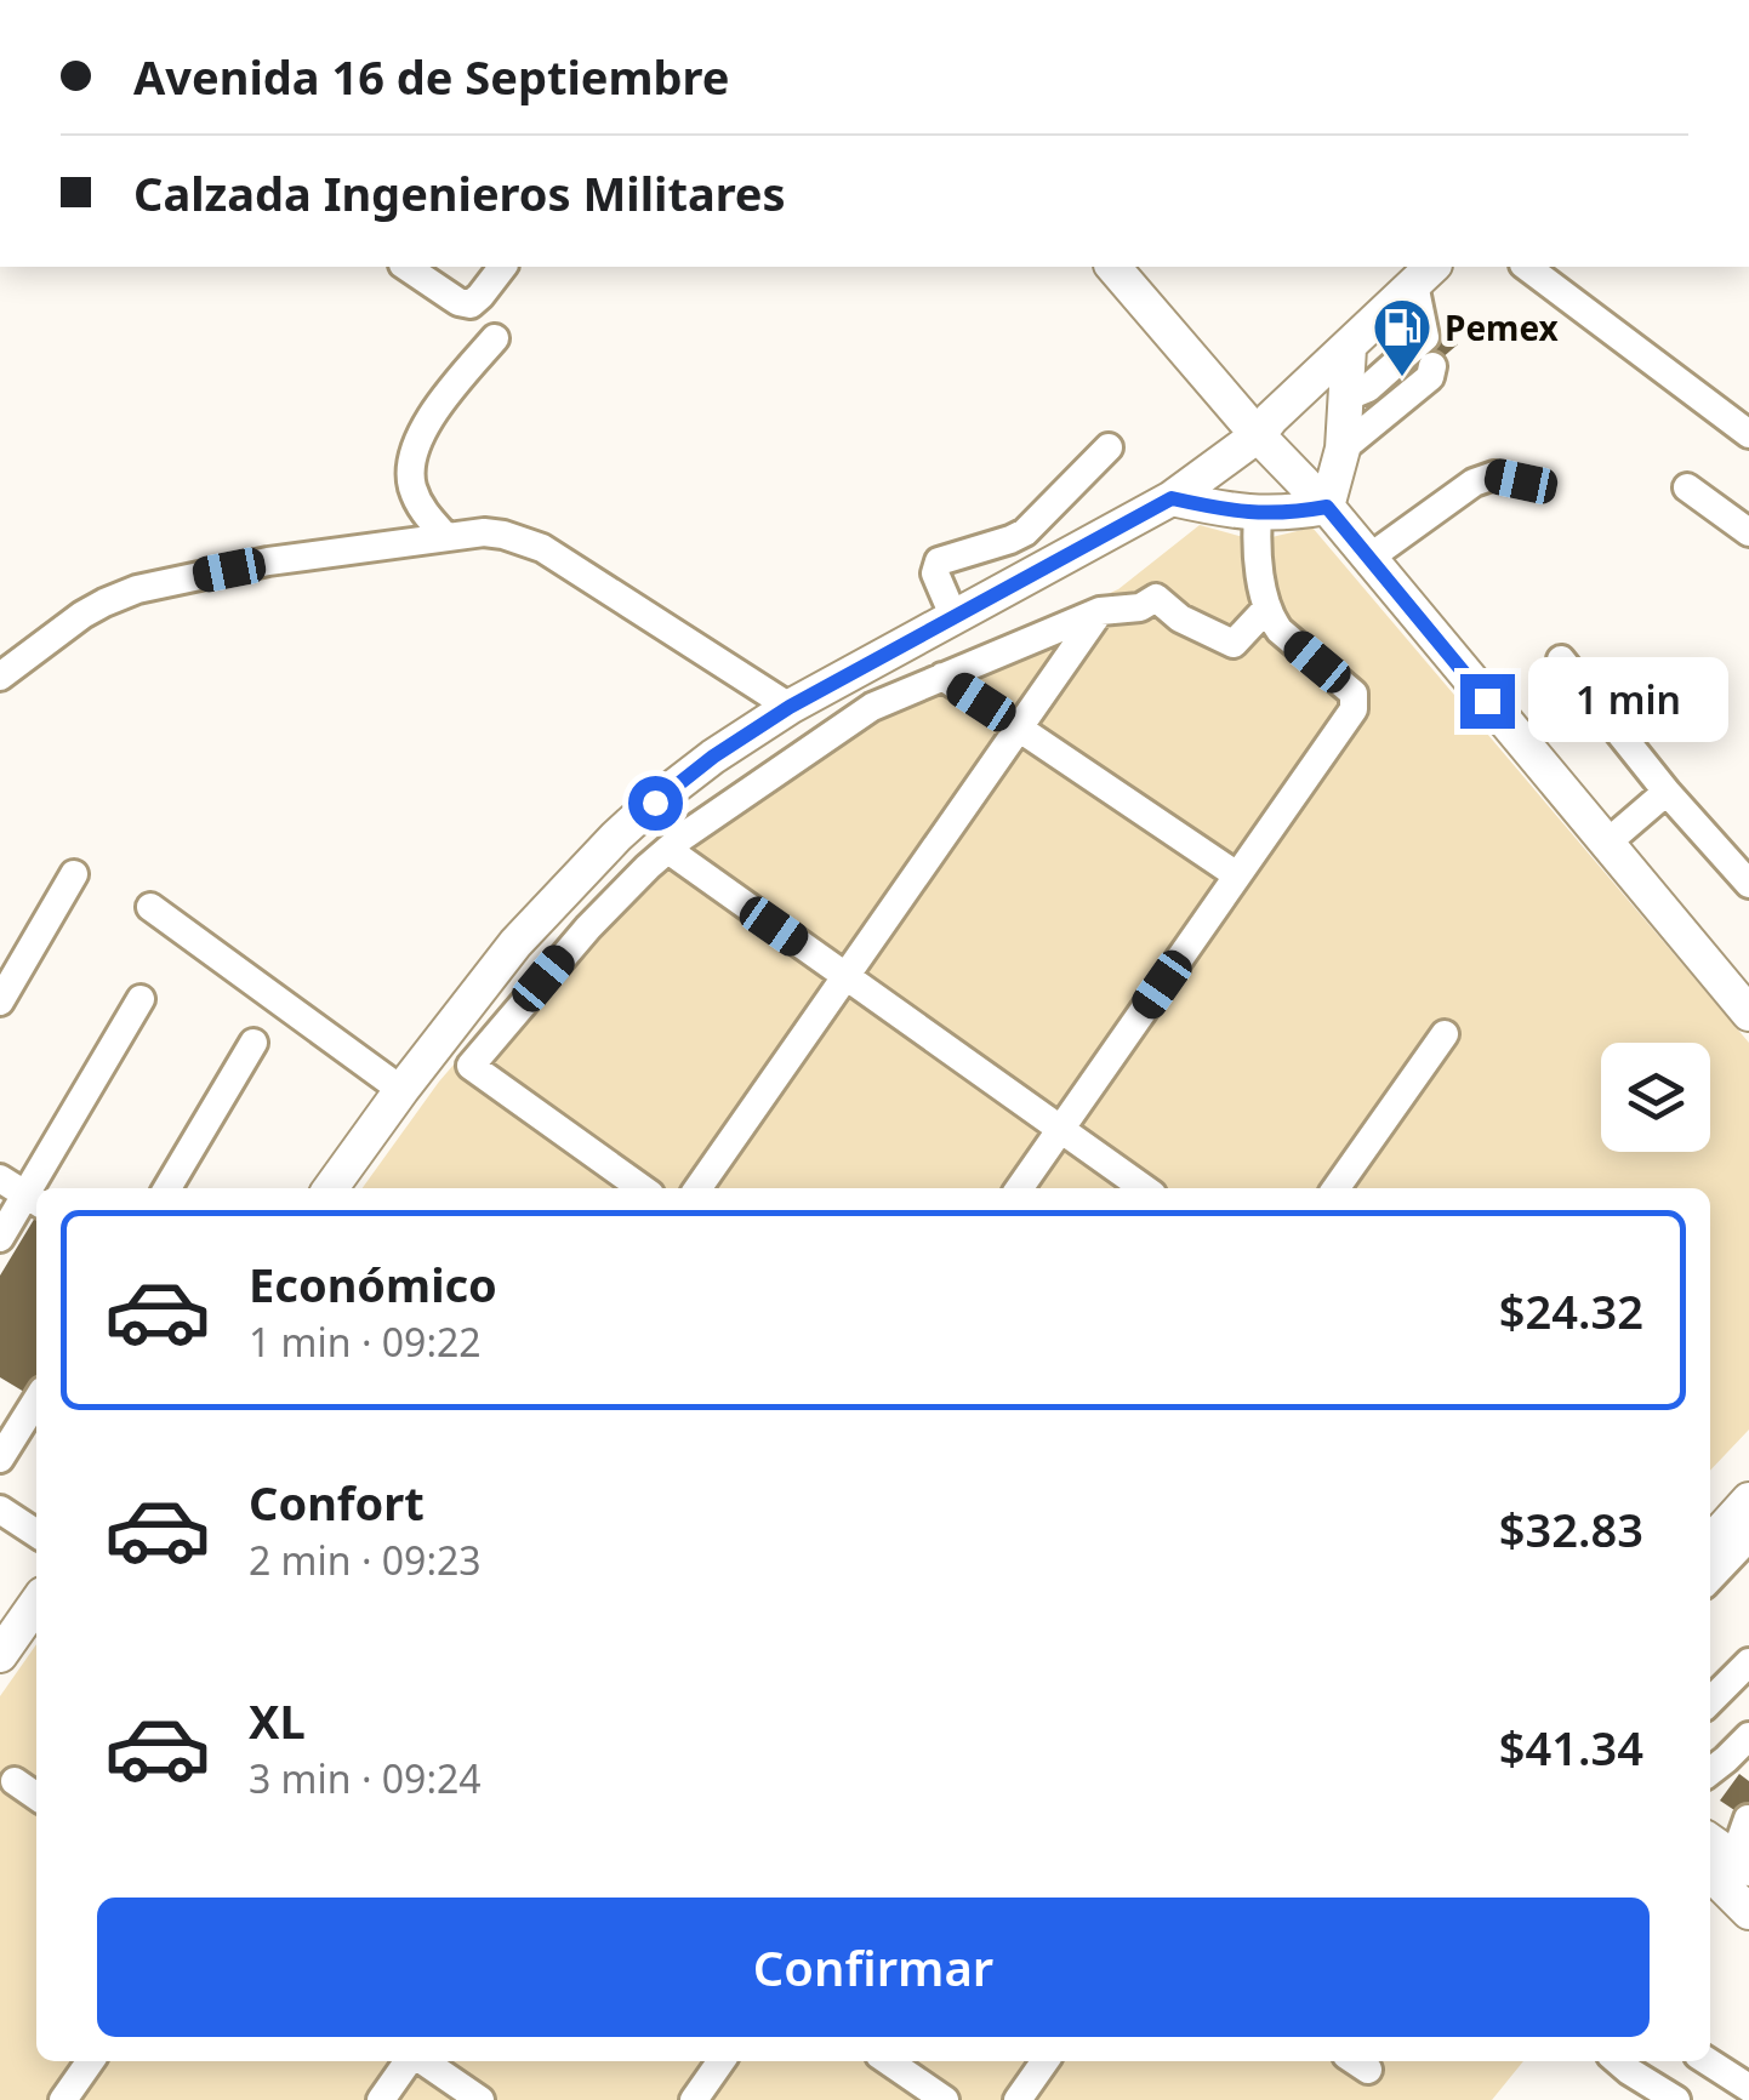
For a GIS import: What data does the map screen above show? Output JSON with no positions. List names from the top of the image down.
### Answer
{
  "places": {
    "fuel station": ["Pemex"]
  },
  "page": {
    "banner": ["Avenida 16 de Septiembre", "Calzada Ingenieros Militares"],
    "bubble": "1 min",
    "list": [
      {
        "name": "Económico",
        "note": "1 min · 09:22",
        "value": "$24.32"
      },
      {
        "name": "Confort",
        "note": "2 min · 09:23",
        "value": "$32.83"
      },
      {
        "name": "XL",
        "note": "3 min · 09:24",
        "value": "$41.34"
      }
    ],
    "buttons": "Confirmar"
  }
}
